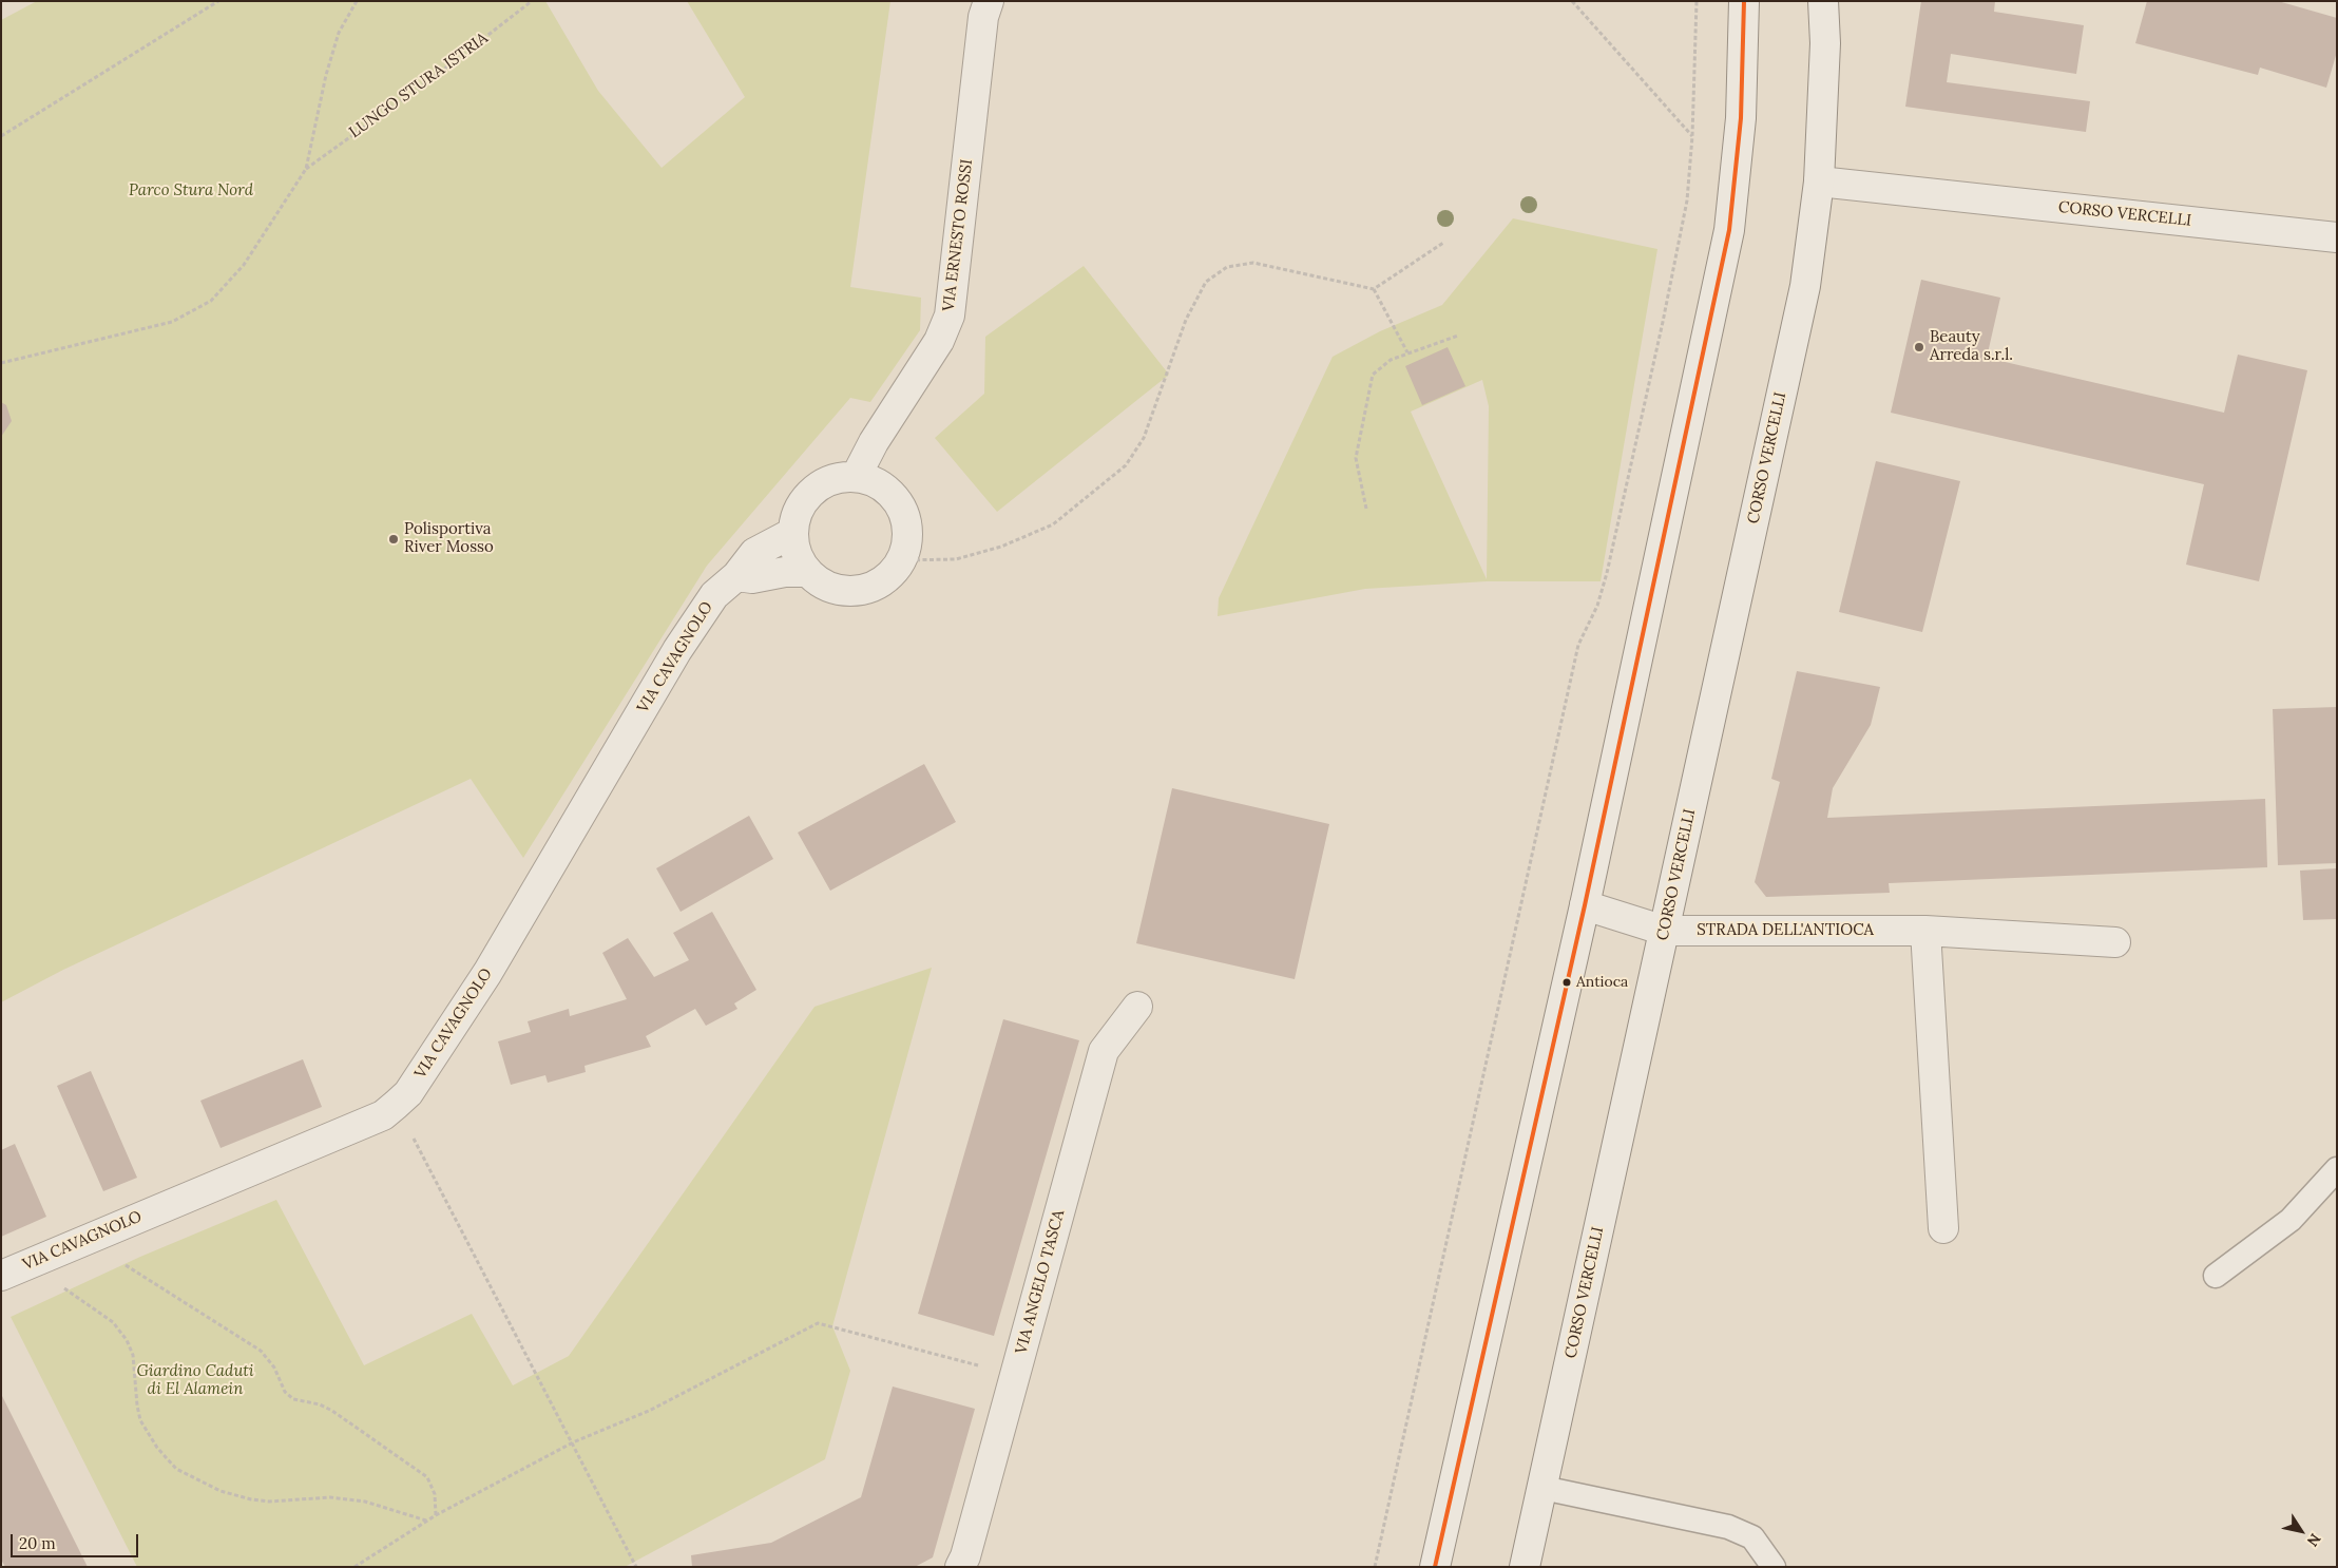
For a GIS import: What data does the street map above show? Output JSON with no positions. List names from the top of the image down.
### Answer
{
  "streets": {
    "street": [
      "CORSO VERCELLI",
      "VIA ERNESTO ROSSI",
      "VIA CAVAGNOLO",
      "STRADA DELL'ANTIOCA",
      "VIA ANGELO TASCA"
    ],
    "path": ["LUNGO STURA ISTRIA"]
  },
  "crossings": [
    ["CORSO VERCELLI", "STRADA DELL'ANTIOCA"],
    ["VIA ERNESTO ROSSI", "VIA CAVAGNOLO"]
  ],
  "parks": ["Parco Stura Nord", "Giardino Caduti di El Alamein"],
  "places": ["Beauty Arreda s.r.l.", "Polisportiva River Mosso", "Antioca"],
  "scale_bar": "20 m",
  "north": "bottom right"
}
